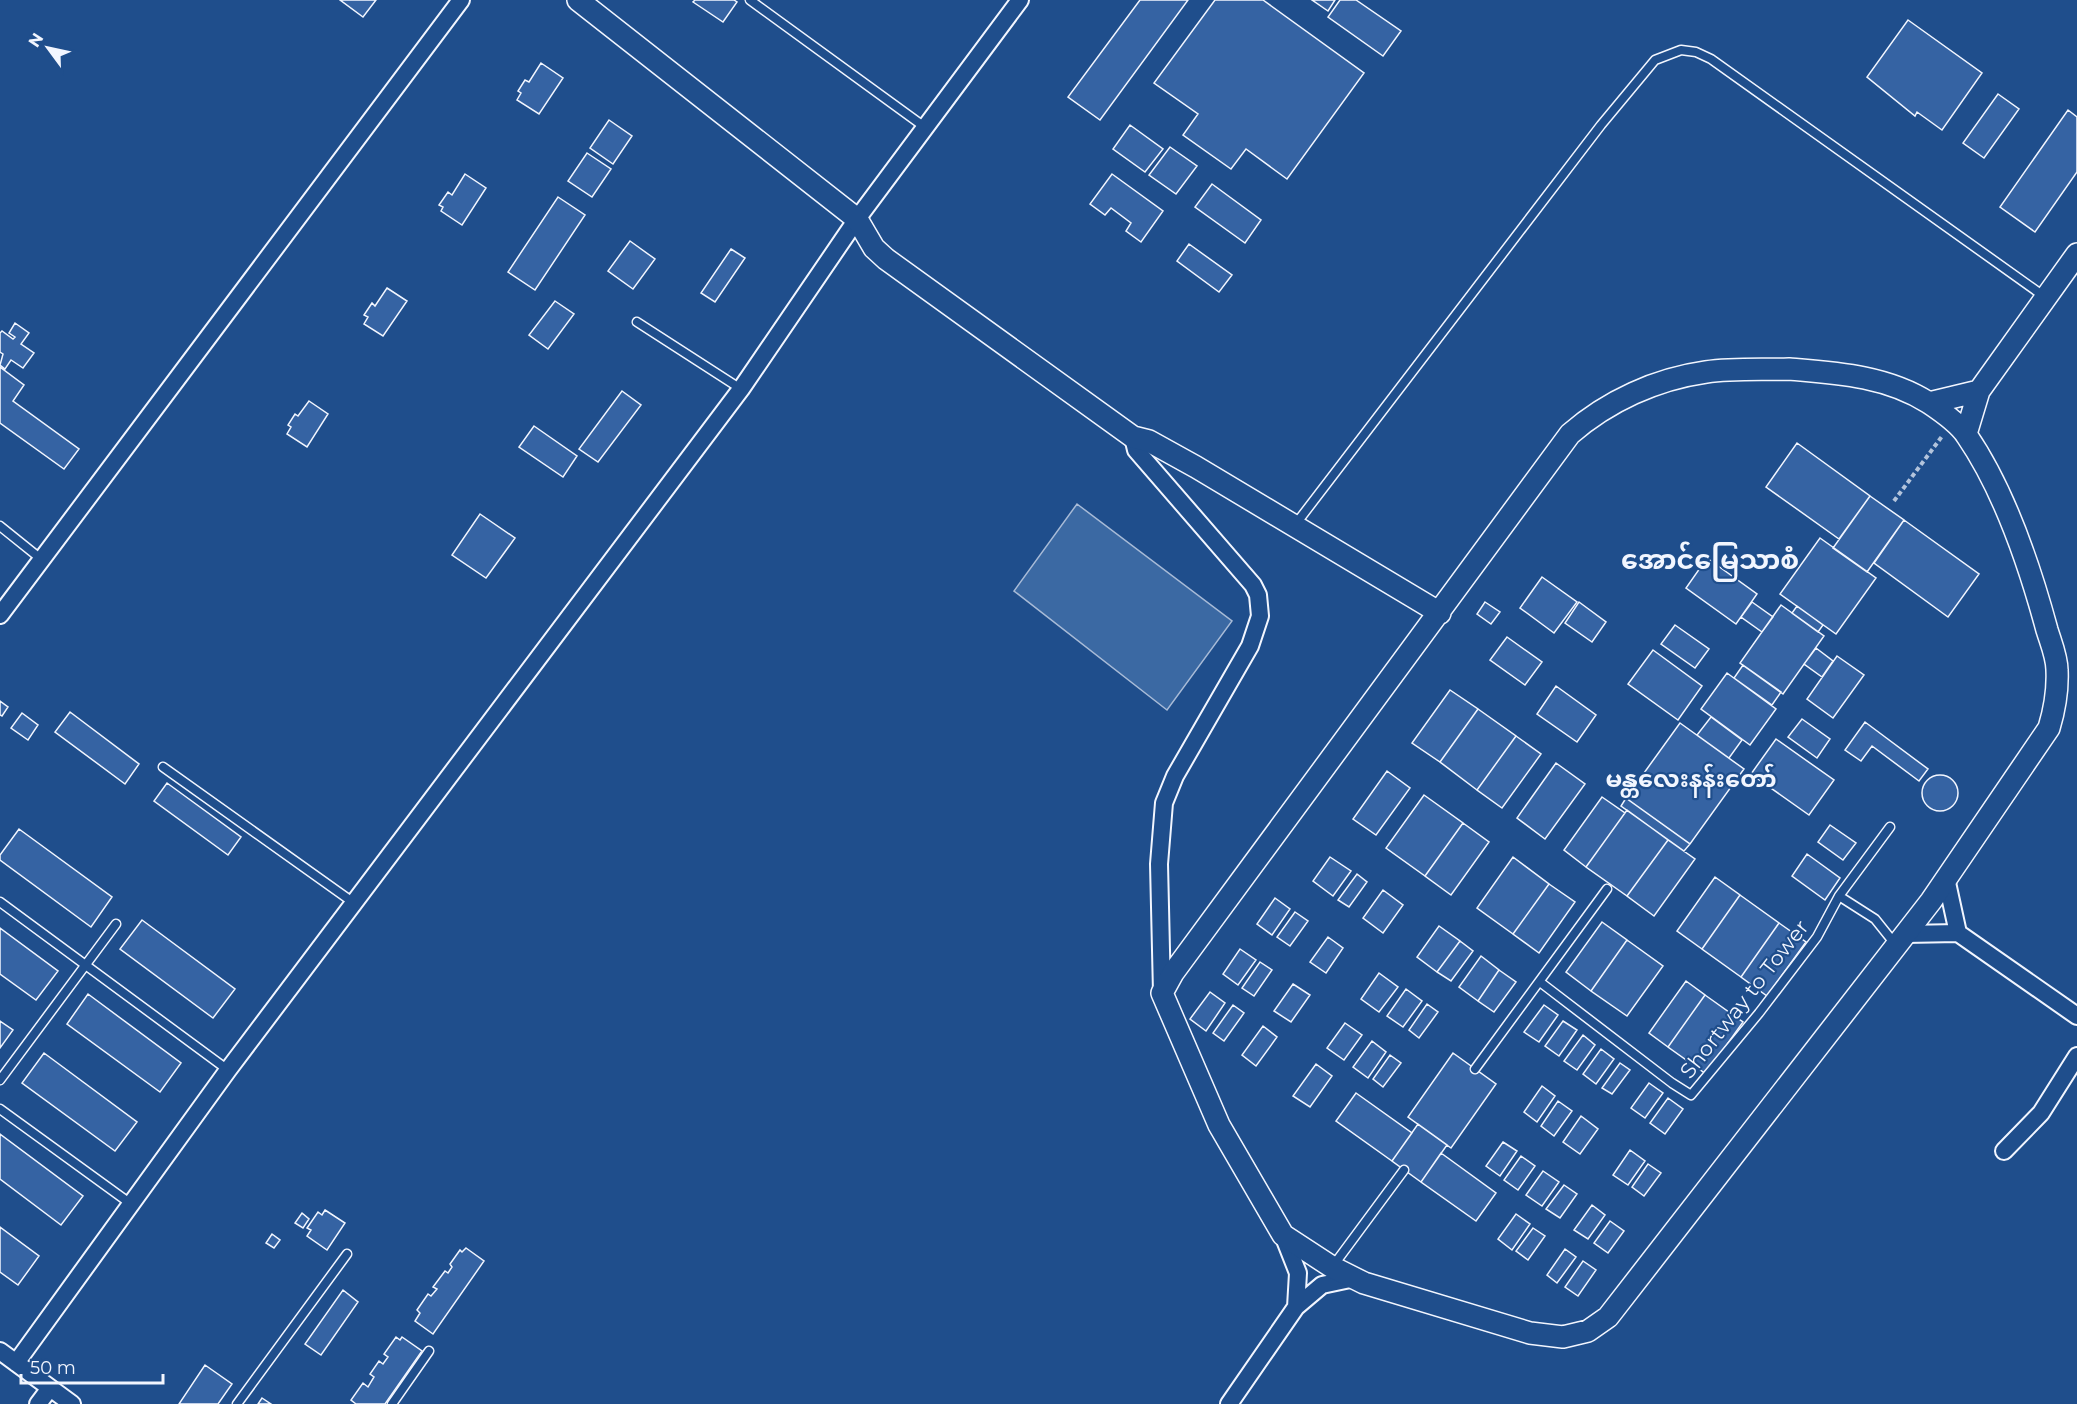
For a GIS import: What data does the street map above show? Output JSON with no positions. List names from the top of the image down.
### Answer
{
  "streets": {
    "lane": ["Shortway to Tower"]
  },
  "districts": ["အောင်မြေသာစံ", "မန္တလေးနန်းတော်"],
  "scale_bar": "50 m",
  "north": "top left"
}
